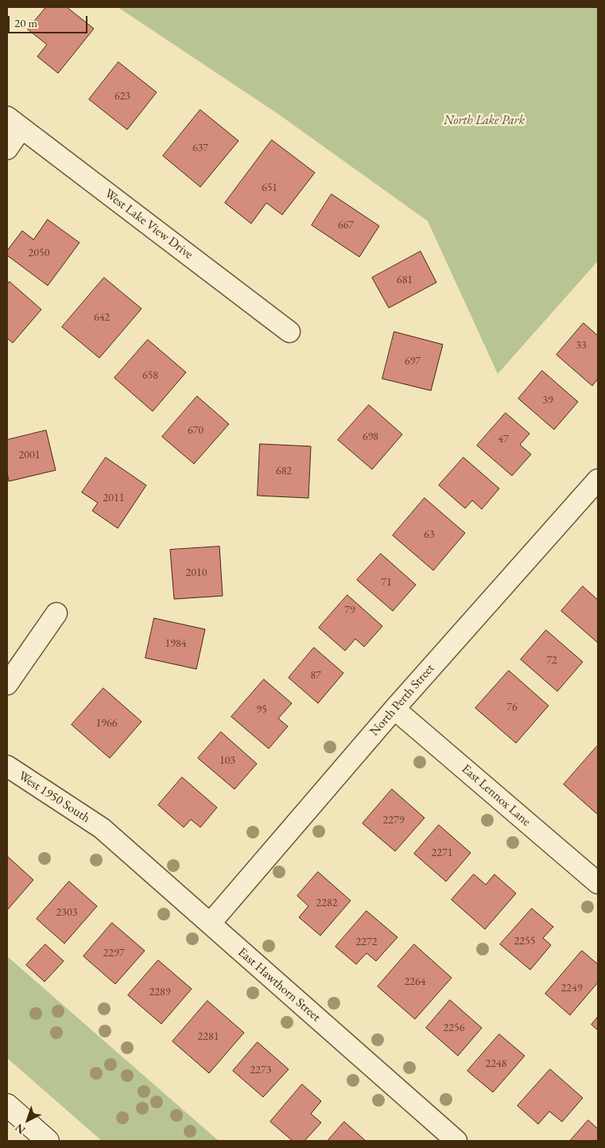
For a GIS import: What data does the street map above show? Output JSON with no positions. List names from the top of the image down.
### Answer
{
  "streets": {
    "street": [
      "West Lake View Drive",
      "North Perth Street",
      "East Lennox Lane",
      "West 1950 South",
      "East Hawthorn Street"
    ]
  },
  "crossings": [
    ["North Perth Street", "East Lennox Lane"],
    ["North Perth Street", "East Hawthorn Street"],
    ["West 1950 South", "East Hawthorn Street"]
  ],
  "parks": ["North Lake Park"],
  "house_numbers": [
    "623",
    "637",
    "651",
    "667",
    "2050",
    "681",
    "642",
    "33",
    "697",
    "658",
    "39",
    "670",
    "698",
    "47",
    "2001",
    "682",
    "2011",
    "63",
    "2010",
    "71",
    "79",
    "1984",
    "72",
    "87",
    "76",
    "95",
    "1966",
    "103",
    "2279",
    "2271",
    "2282",
    "2303",
    "2255",
    "2272",
    "2297",
    "2264",
    "2249",
    "2289",
    "2256",
    "2281",
    "2248",
    "2273"
  ],
  "scale_bar": "20 m",
  "north": "bottom left"
}
